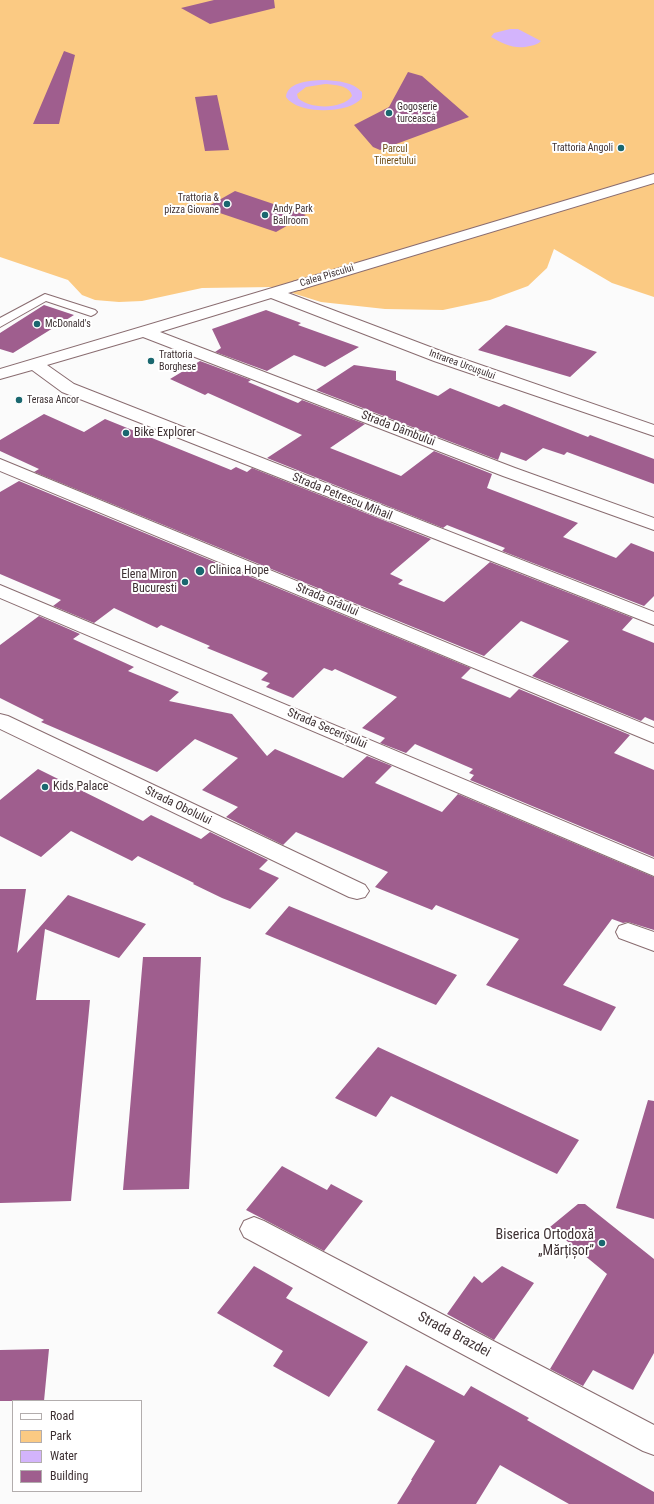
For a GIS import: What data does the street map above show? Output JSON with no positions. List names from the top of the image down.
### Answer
{
  "streets": {
    "street": [
      "Calea Piscului",
      "Intrarea Urcușului",
      "Strada Dâmbului",
      "Strada Petrescu Mihail",
      "Strada Grâului",
      "Strada Secerișului",
      "Strada Obolului",
      "Strada Brazdei"
    ]
  },
  "crossings": [
    ["Calea Piscului", "Intrarea Urcușului"],
    ["Calea Piscului", "Strada Dâmbului"],
    ["Calea Piscului", "Strada Petrescu Mihail"]
  ],
  "parks": ["Parcul Tineretului"],
  "places": [
    "Gogoșerie turcească",
    "Trattoria Angoli",
    "Trattoria & pizza Giovane",
    "Andy Park Ballroom",
    "McDonald's",
    "Trattoria Borghese",
    "Terasa Ancor",
    "Bike Explorer",
    "Clinica Hope",
    "Elena Miron Bucuresti",
    "Kids Palace",
    "Biserica Ortodoxă „Mărțișor”"
  ],
  "legend": [
    "Road",
    "Park",
    "Water",
    "Building"
  ]
}
